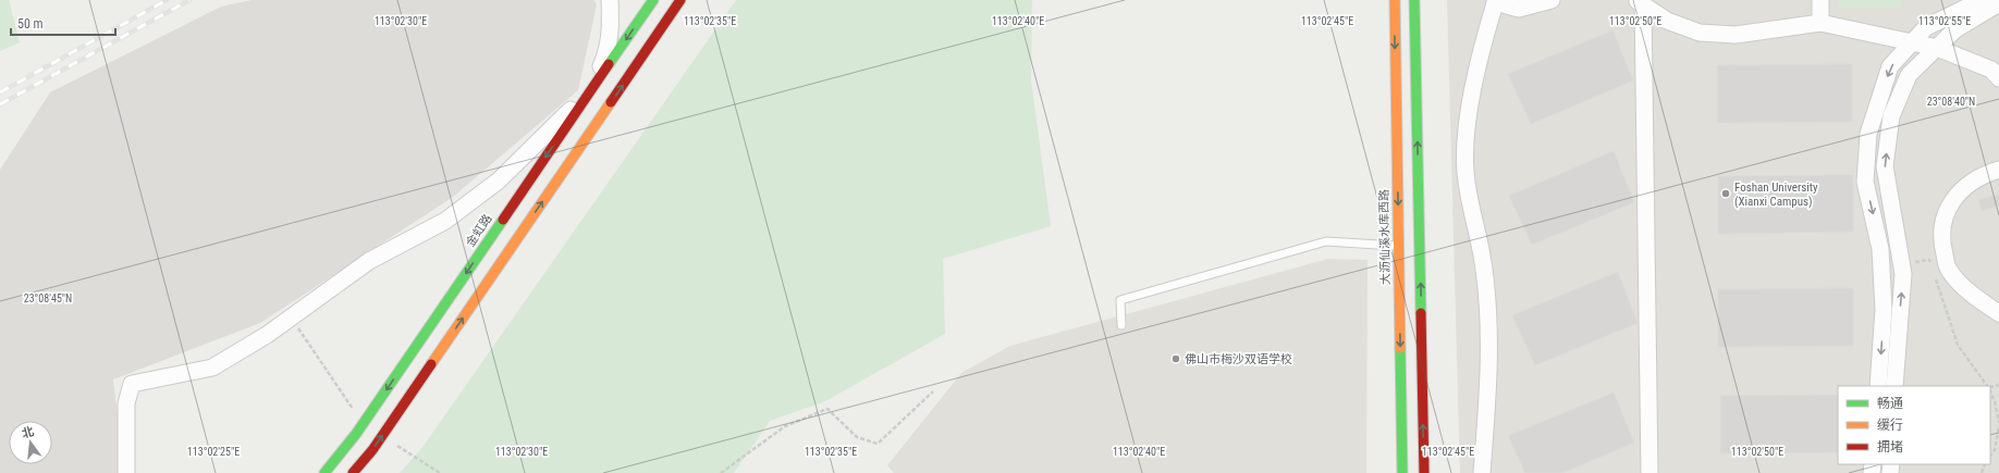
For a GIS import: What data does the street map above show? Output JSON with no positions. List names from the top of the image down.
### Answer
{
  "streets": {
    "street": ["金虹路", "大沥仙溪水库西路"]
  },
  "places": ["Foshan University (Xianxi Campus)", "佛山市梅沙双语学校"],
  "legend": ["畅通", "缓行", "拥堵"],
  "scale_bar": "50 m",
  "north": "top",
  "coordinates": [
    "113°02'30\"E",
    "113°02'35\"E",
    "113°02'40\"E",
    "113°02'45\"E",
    "113°02'50\"E",
    "113°02'55\"E",
    "23°08'40\"N",
    "23°08'45\"N",
    "113°02'25\"E"
  ]
}
